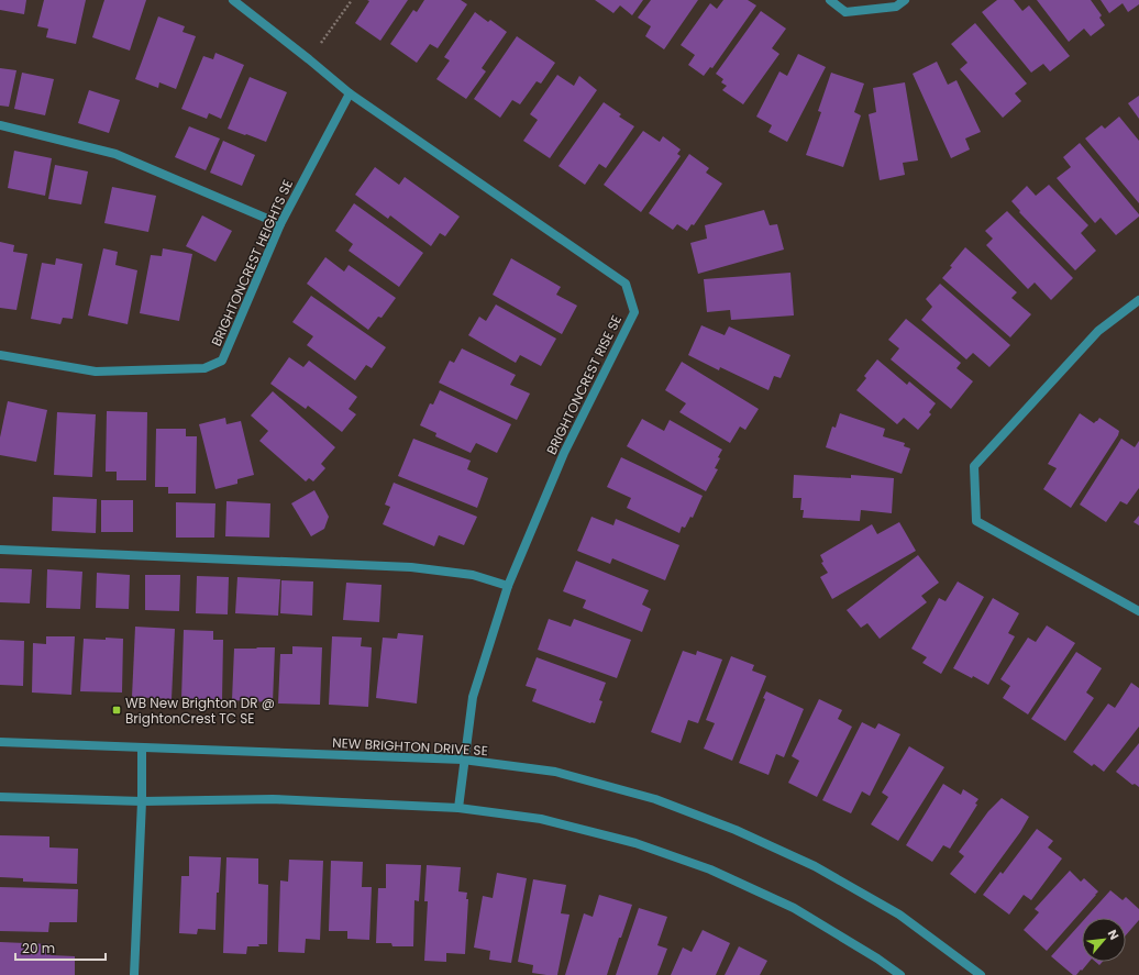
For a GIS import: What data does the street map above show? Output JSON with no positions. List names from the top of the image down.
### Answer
{
  "streets": {
    "street": ["BRIGHTONCREST HEIGHTS SE", "BRIGHTONCREST RISE SE", "NEW BRIGHTON DRIVE SE"]
  },
  "crossings": [
    ["BRIGHTONCREST HEIGHTS SE", "BRIGHTONCREST RISE SE"],
    ["BRIGHTONCREST RISE SE", "NEW BRIGHTON DRIVE SE"]
  ],
  "places": {
    "transit": ["WB New Brighton DR @ BrightonCrest TC SE"]
  },
  "scale_bar": "20 m",
  "north": "top right"
}
